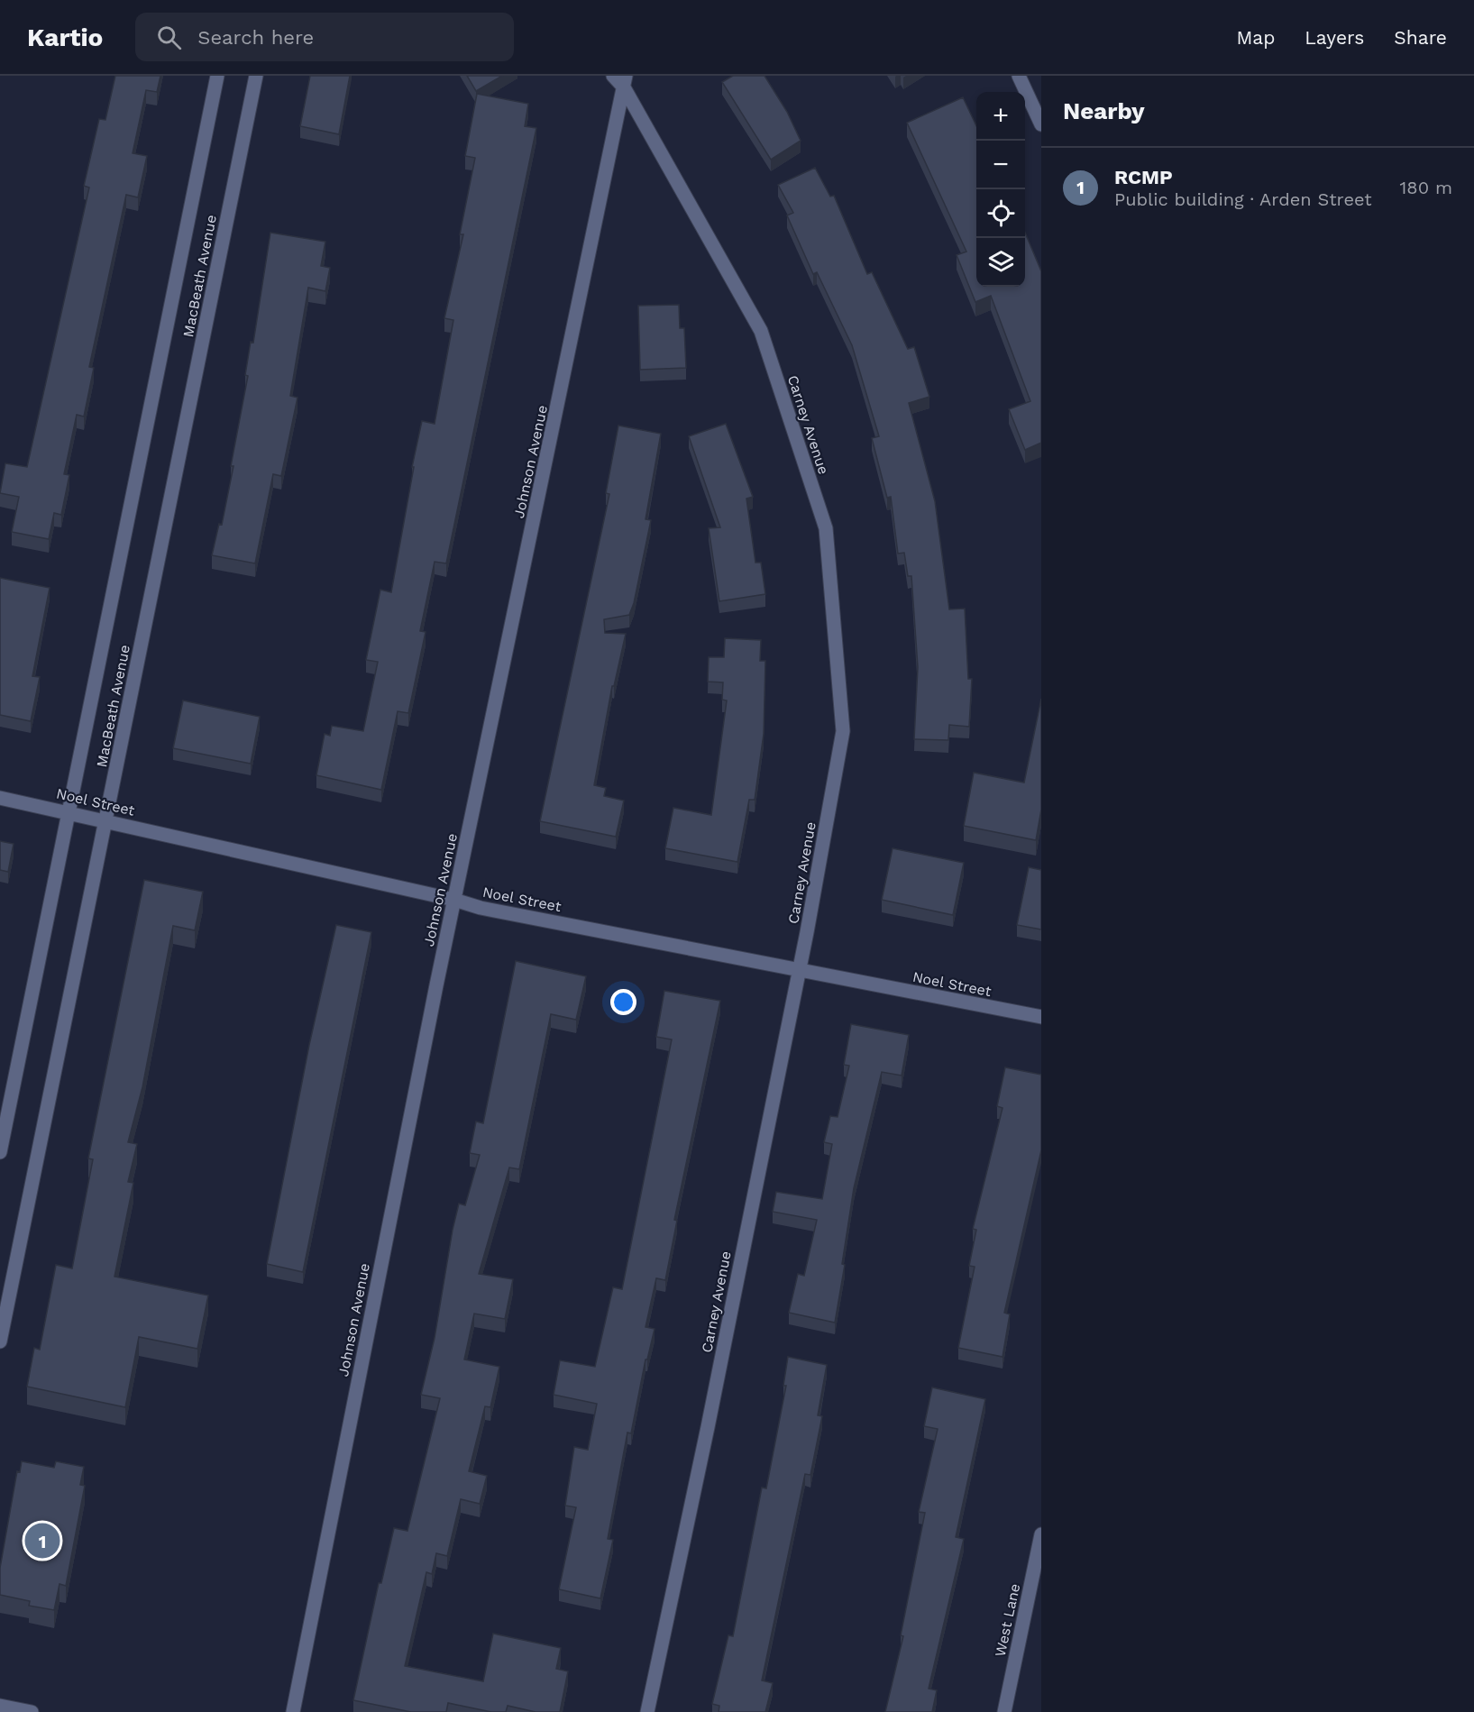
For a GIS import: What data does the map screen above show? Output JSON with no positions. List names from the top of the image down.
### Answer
{
  "streets": {
    "street": [
      "MacBeath Avenue",
      "Carney Avenue",
      "Johnson Avenue",
      "Noel Street",
      "West Lane"
    ]
  },
  "crossings": [
    ["MacBeath Avenue", "Noel Street"],
    ["Carney Avenue", "Johnson Avenue"],
    ["Carney Avenue", "Noel Street"],
    ["Johnson Avenue", "Noel Street"]
  ],
  "page": {
    "header": "Kartio",
    "search": "Search here",
    "nav": ["Map", "Layers", "Share"],
    "heading": "Nearby",
    "map_buttons": ["+", "−"],
    "list": [
      {
        "mark": "1",
        "name": "RCMP",
        "note": "Public building · Arden Street",
        "value": "180 m"
      }
    ],
    "pins": "1"
  }
}
